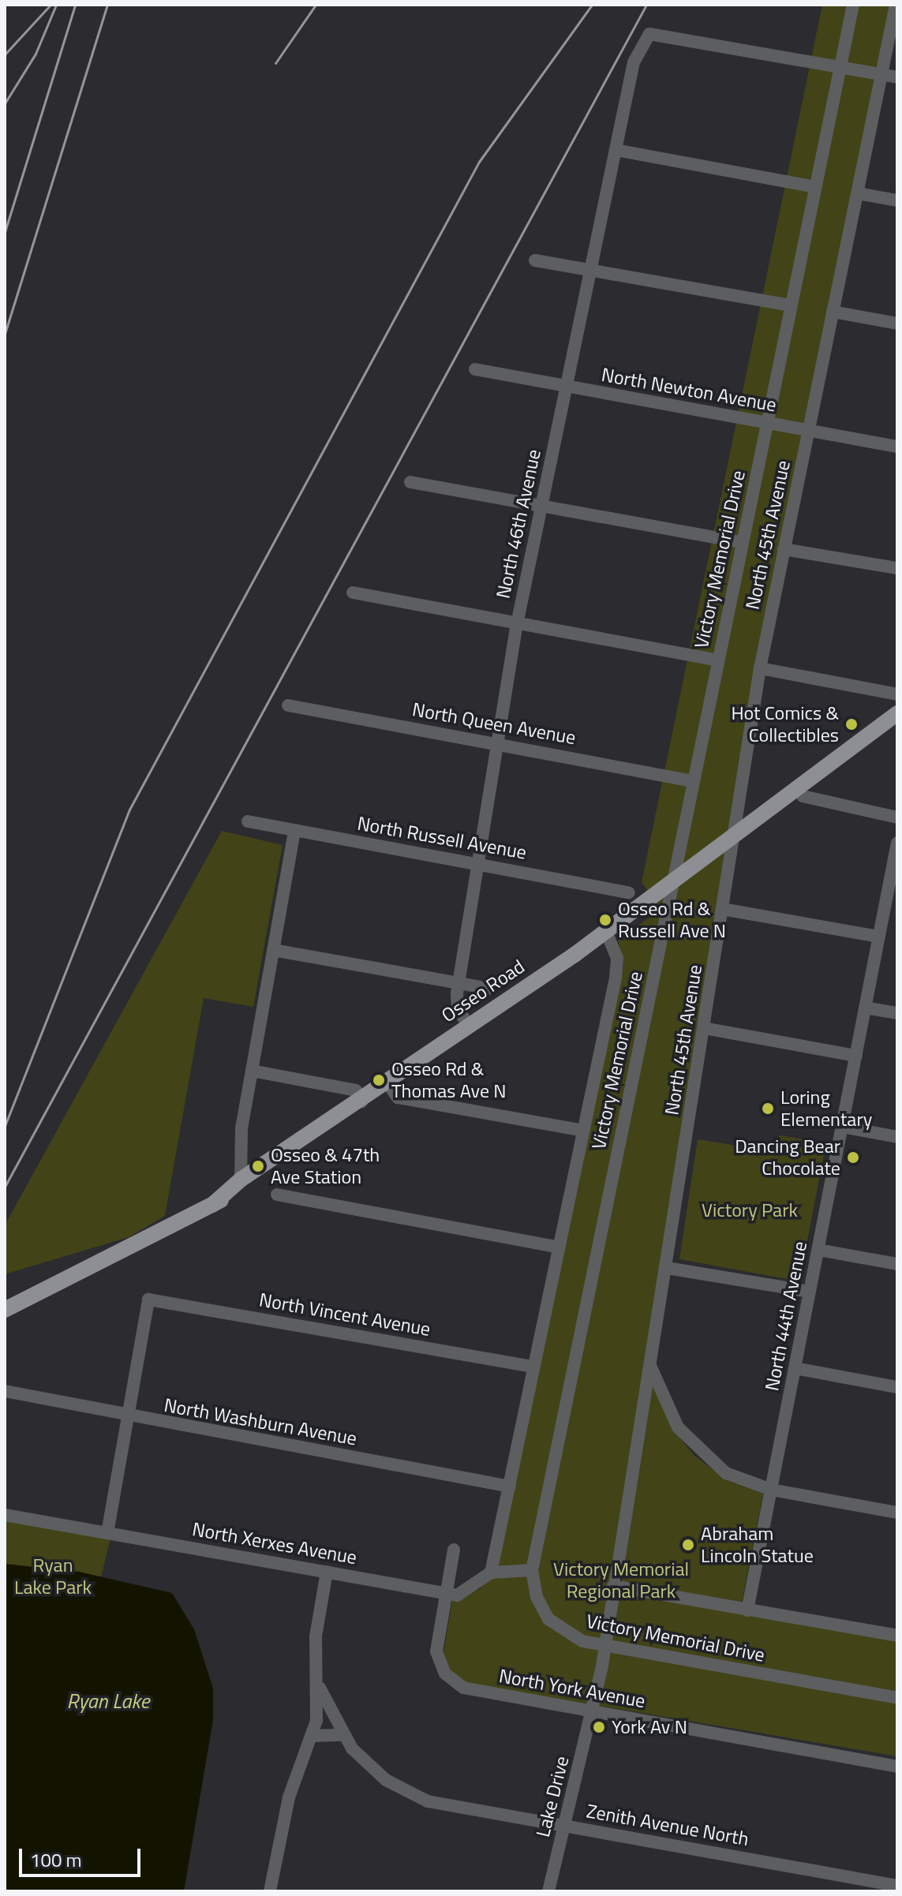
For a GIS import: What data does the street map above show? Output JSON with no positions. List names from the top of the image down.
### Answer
{
  "streets": {
    "main road": ["Osseo Road"],
    "street": [
      "North Newton Avenue",
      "North 46th Avenue",
      "North 45th Avenue",
      "Victory Memorial Drive",
      "North Queen Avenue",
      "North Russell Avenue",
      "North Vincent Avenue",
      "North 44th Avenue",
      "North Washburn Avenue",
      "North Xerxes Avenue",
      "North York Avenue",
      "Lake Drive",
      "Zenith Avenue North"
    ]
  },
  "crossings": [
    ["North Newton Avenue", "North 46th Avenue"],
    ["North Newton Avenue", "North 45th Avenue"],
    ["North Newton Avenue", "Victory Memorial Drive"],
    ["North 46th Avenue", "Victory Memorial Drive"],
    ["North 46th Avenue", "North Queen Avenue"],
    ["North 46th Avenue", "North Russell Avenue"],
    ["North 46th Avenue", "Osseo Road"],
    ["North 45th Avenue", "Victory Memorial Drive"],
    ["North 45th Avenue", "Osseo Road"],
    ["North 45th Avenue", "North York Avenue"],
    ["North 45th Avenue", "Lake Drive"],
    ["Victory Memorial Drive", "North Queen Avenue"],
    ["Victory Memorial Drive", "Osseo Road"],
    ["Victory Memorial Drive", "North Vincent Avenue"],
    ["Victory Memorial Drive", "North Washburn Avenue"],
    ["Victory Memorial Drive", "North Xerxes Avenue"],
    ["North Vincent Avenue", "North Washburn Avenue"],
    ["North Xerxes Avenue", "North York Avenue"],
    ["North York Avenue", "Lake Drive"],
    ["Lake Drive", "Zenith Avenue North"]
  ],
  "water": ["Ryan Lake"],
  "parks": ["Victory Park", "Ryan Lake Park", "Victory Memorial Regional Park"],
  "places": [
    "Hot Comics & Collectibles",
    "Osseo Rd & Russell Ave N",
    "Osseo Rd & Thomas Ave N",
    "Loring Elementary",
    "Dancing Bear Chocolate",
    "Osseo & 47th Ave Station",
    "Abraham Lincoln Statue",
    "York Av N"
  ],
  "scale_bar": "100 m"
}
